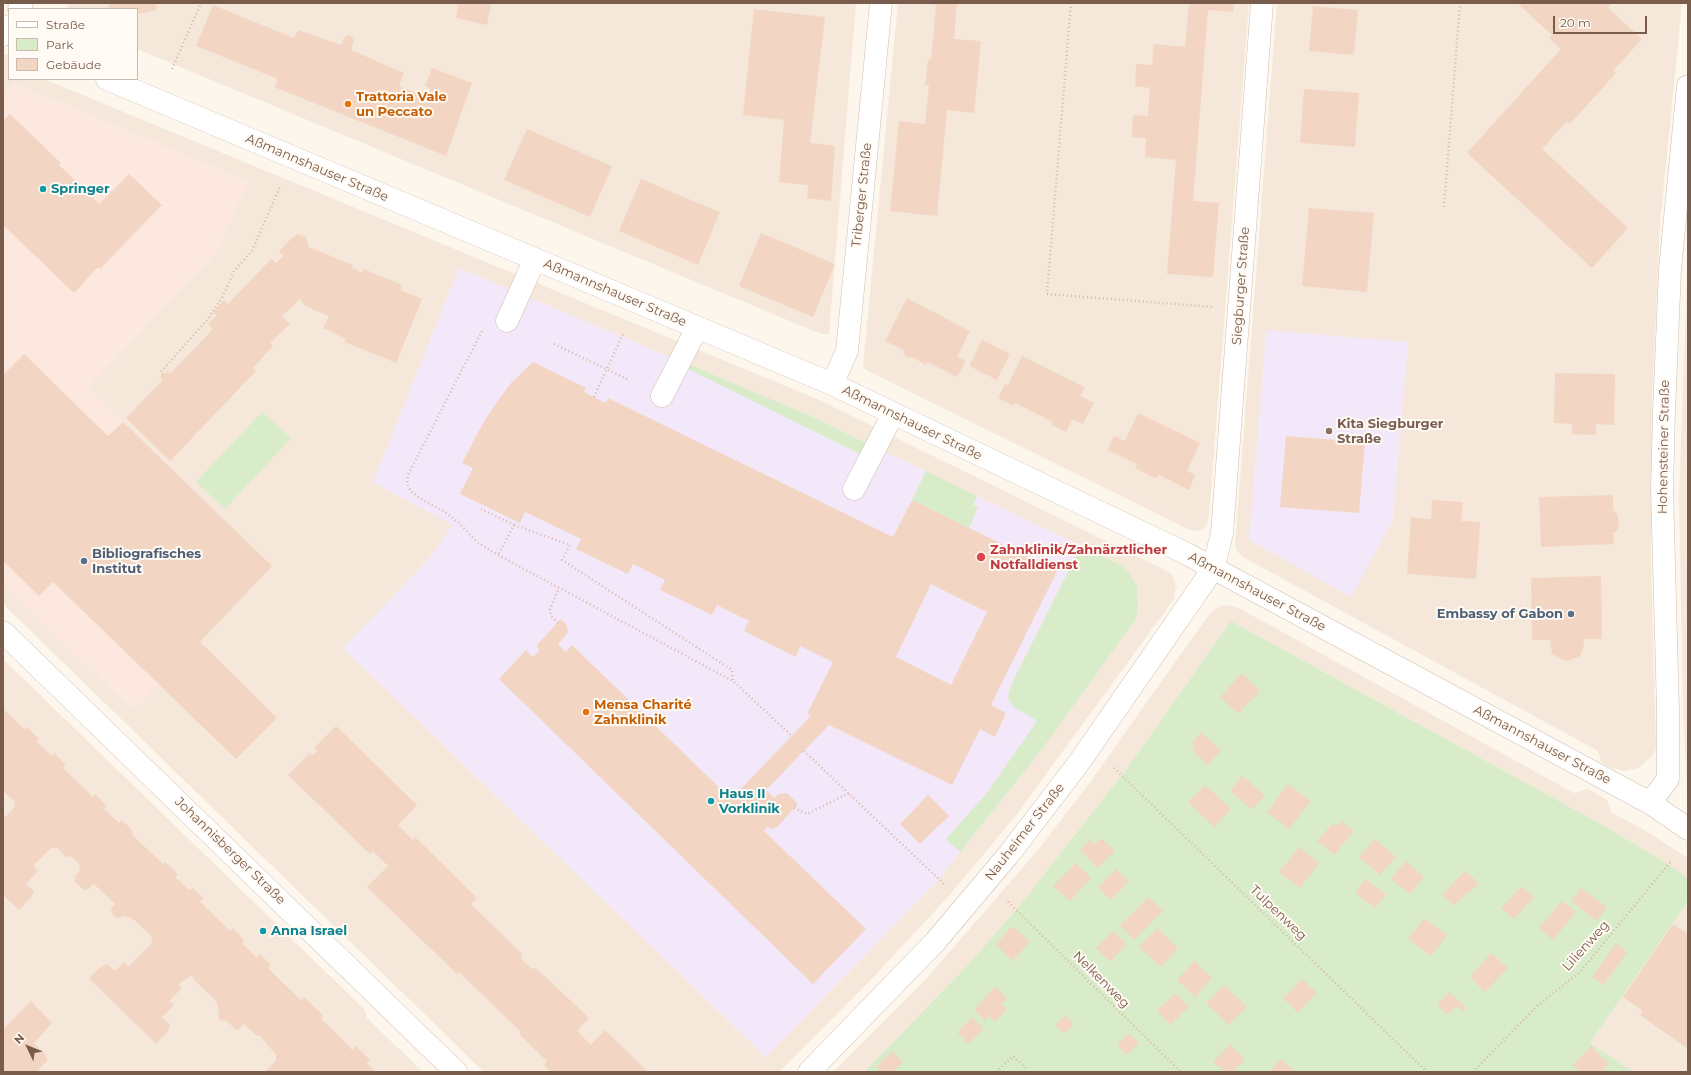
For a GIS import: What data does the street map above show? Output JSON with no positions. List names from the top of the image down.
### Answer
{
  "streets": {
    "street": [
      "Aßmannshauser Straße",
      "Triberger Straße",
      "Siegburger Straße",
      "Hohensteiner Straße",
      "Nauheimer Straße",
      "Johannisberger Straße"
    ],
    "path": ["Tulpenweg", "Lilienweg", "Nelkenweg"]
  },
  "crossings": [
    ["Aßmannshauser Straße", "Triberger Straße"],
    ["Aßmannshauser Straße", "Siegburger Straße"],
    ["Aßmannshauser Straße", "Hohensteiner Straße"],
    ["Aßmannshauser Straße", "Nauheimer Straße"],
    ["Siegburger Straße", "Nauheimer Straße"]
  ],
  "places": [
    "Trattoria Vale un Peccato",
    "Springer",
    "Kita Siegburger Straße",
    "Zahnklinik/Zahnärztlicher Notfalldienst",
    "Bibliografisches Institut",
    "Embassy of Gabon",
    "Mensa Charité Zahnklinik",
    "Haus II Vorklinik",
    "Anna Israel"
  ],
  "legend": ["Straße", "Park", "Gebäude"],
  "scale_bar": "20 m",
  "north": "top left"
}
